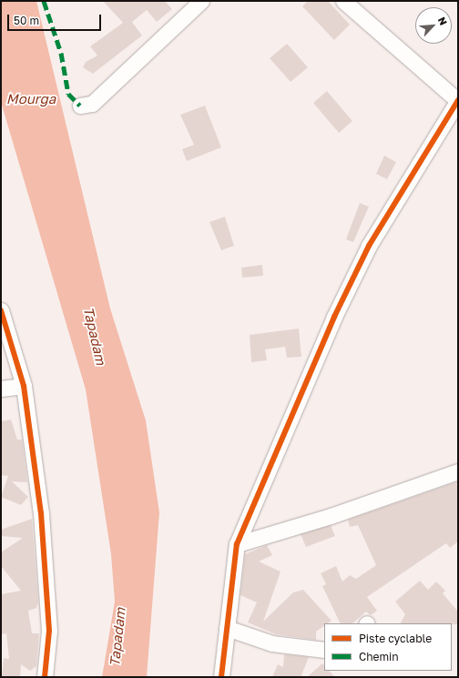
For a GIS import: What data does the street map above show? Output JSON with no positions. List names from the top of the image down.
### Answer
{
  "water": ["Mourga", "Tapadam"],
  "legend": ["Piste cyclable", "Chemin"],
  "scale_bar": "50 m",
  "north": "top right"
}
